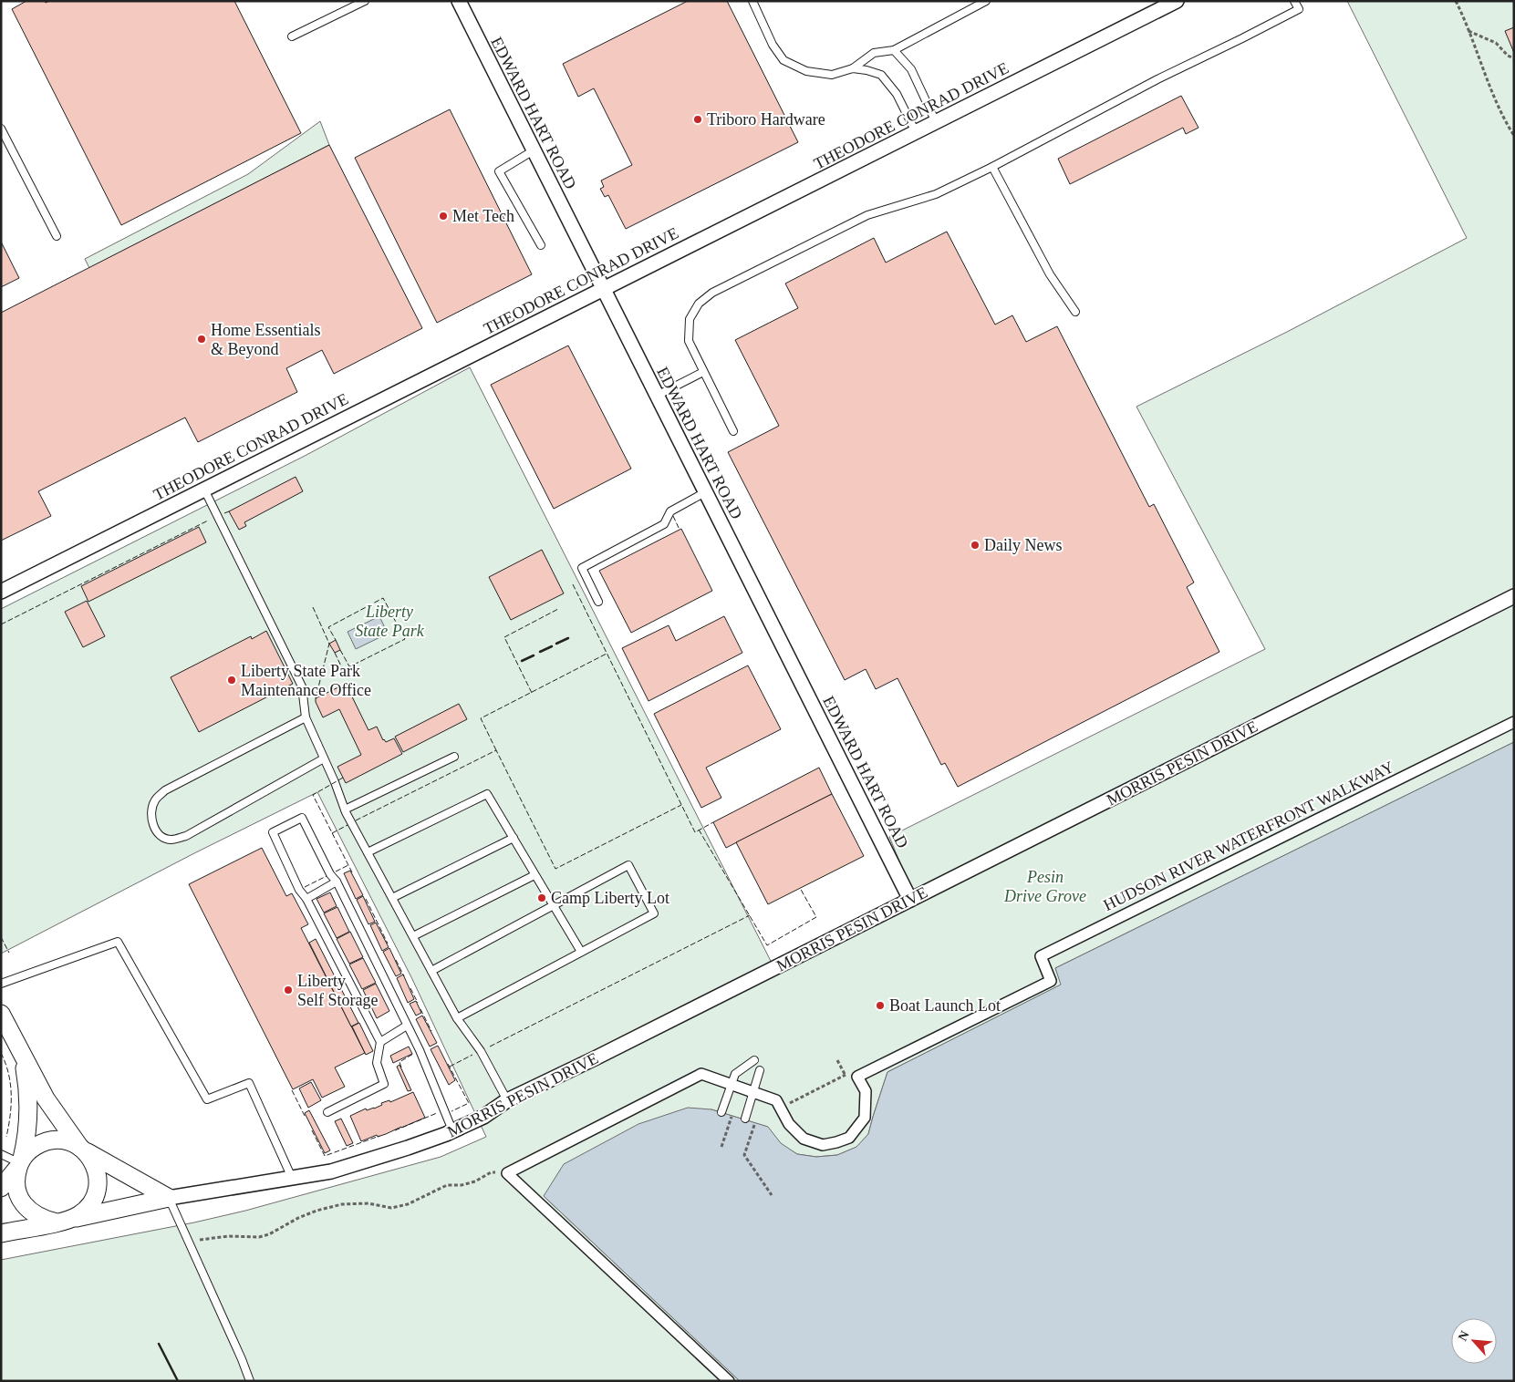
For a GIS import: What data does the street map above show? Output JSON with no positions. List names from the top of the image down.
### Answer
{
  "streets": {
    "street": [
      "EDWARD HART ROAD",
      "THEODORE CONRAD DRIVE",
      "MORRIS PESIN DRIVE",
      "HUDSON RIVER WATERFRONT WALKWAY"
    ]
  },
  "crossings": [
    ["EDWARD HART ROAD", "THEODORE CONRAD DRIVE"],
    ["EDWARD HART ROAD", "MORRIS PESIN DRIVE"]
  ],
  "parks": ["Liberty State Park", "Pesin Drive Grove"],
  "places": [
    "Triboro Hardware",
    "Met Tech",
    "Home Essentials & Beyond",
    "Daily News",
    "Liberty State Park Maintenance Office",
    "Camp Liberty Lot",
    "Liberty Self Storage",
    "Boat Launch Lot"
  ],
  "north": "top left"
}
